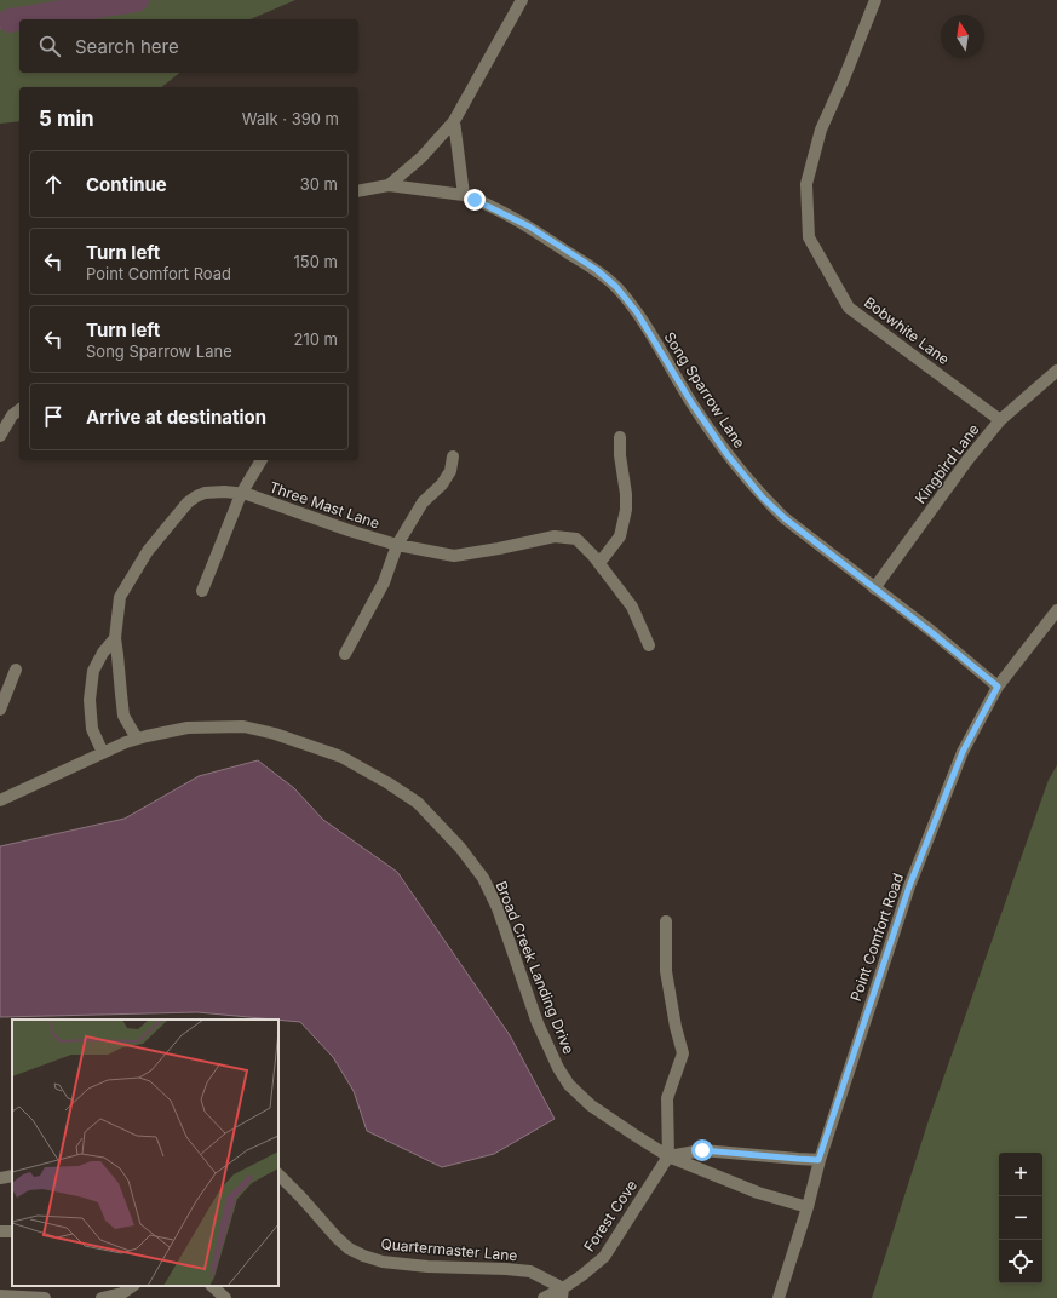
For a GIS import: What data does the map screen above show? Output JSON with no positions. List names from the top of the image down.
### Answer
{
  "streets": {
    "street": [
      "Bobwhite Lane",
      "Song Sparrow Lane",
      "Kingbird Lane",
      "Three Mast Lane",
      "Point Comfort Road",
      "Broad Creek Landing Drive",
      "Forest Cove",
      "Quartermaster Lane"
    ]
  },
  "crossings": [
    ["Bobwhite Lane", "Kingbird Lane"],
    ["Song Sparrow Lane", "Kingbird Lane"],
    ["Song Sparrow Lane", "Point Comfort Road"],
    ["Three Mast Lane", "Broad Creek Landing Drive"],
    ["Point Comfort Road", "Broad Creek Landing Drive"],
    ["Broad Creek Landing Drive", "Forest Cove"],
    ["Forest Cove", "Quartermaster Lane"]
  ],
  "north": "top",
  "page": {
    "search": "Search here",
    "heading": ["5 min", "Walk · 390 m"],
    "list": [
      ["Continue", "30 m"],
      ["Turn left", "Point Comfort Road", "150 m"],
      ["Turn left", "Song Sparrow Lane", "210 m"],
      "Arrive at destination"
    ],
    "map_buttons": ["+", "−"]
  }
}
